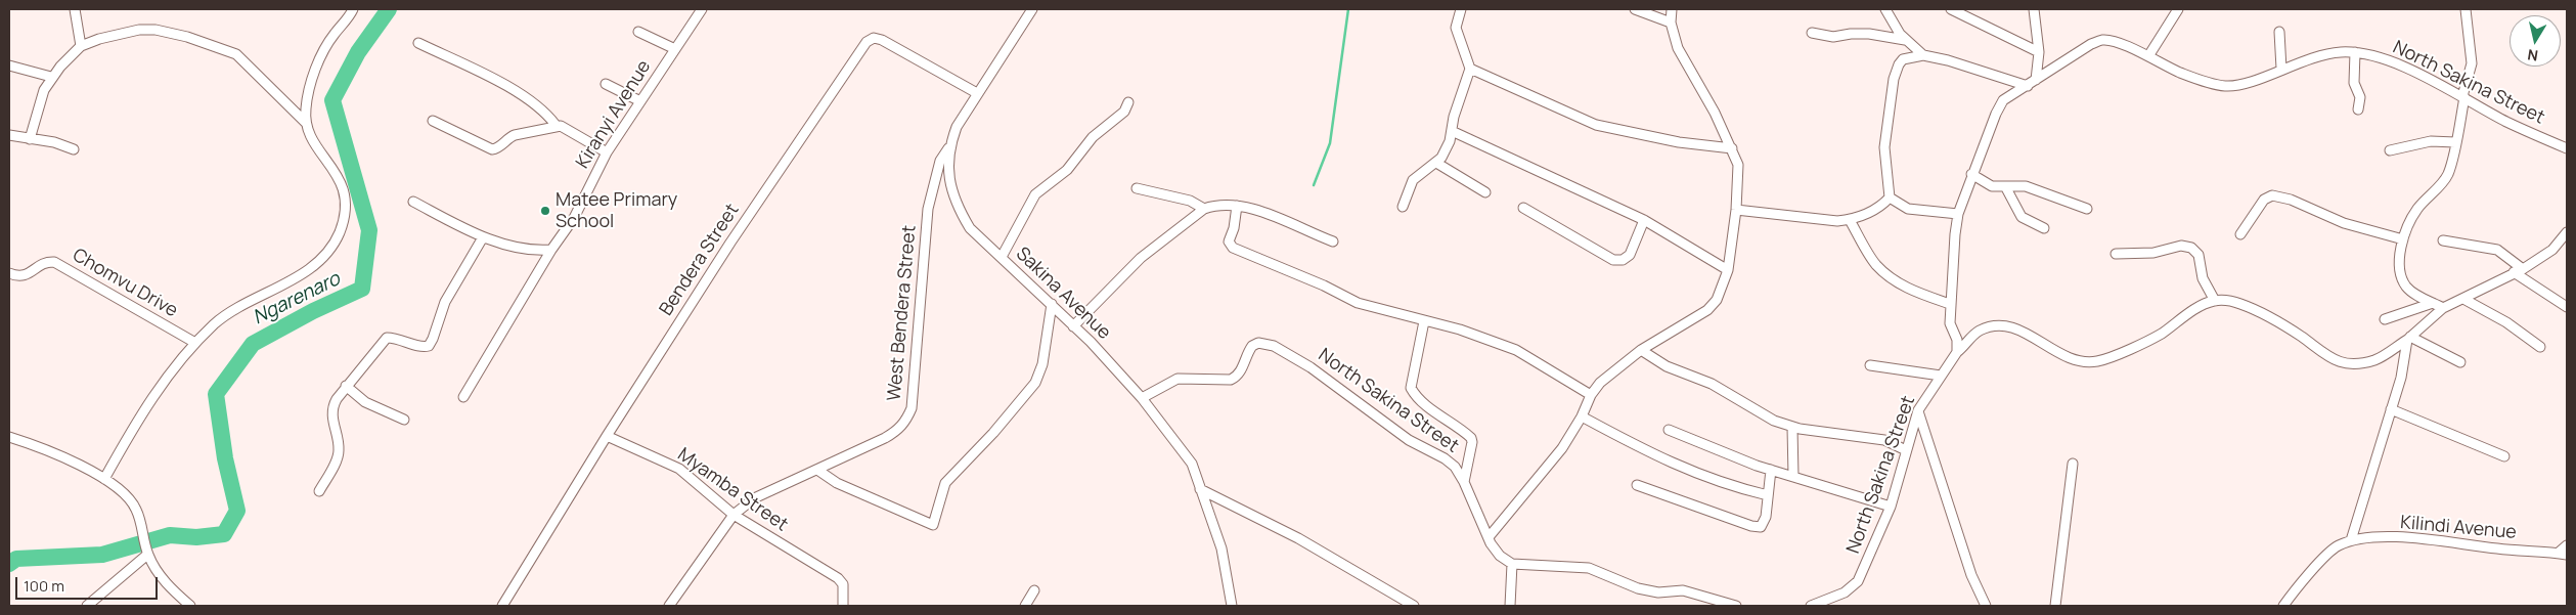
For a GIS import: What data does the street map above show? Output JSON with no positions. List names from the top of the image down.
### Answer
{
  "streets": {
    "street": [
      "North Sakina Street",
      "Kiranyi Avenue",
      "Bendera Street",
      "Chomvu Drive",
      "Sakina Avenue",
      "West Bendera Street",
      "Myamba Street",
      "Kilindi Avenue"
    ]
  },
  "crossings": [
    ["North Sakina Street", "Sakina Avenue"],
    ["Bendera Street", "Sakina Avenue"],
    ["Bendera Street", "Myamba Street"],
    ["Sakina Avenue", "West Bendera Street"],
    ["West Bendera Street", "Myamba Street"]
  ],
  "water": ["Ngarenaro"],
  "places": ["Matee Primary School"],
  "scale_bar": "100 m",
  "north": "bottom"
}
